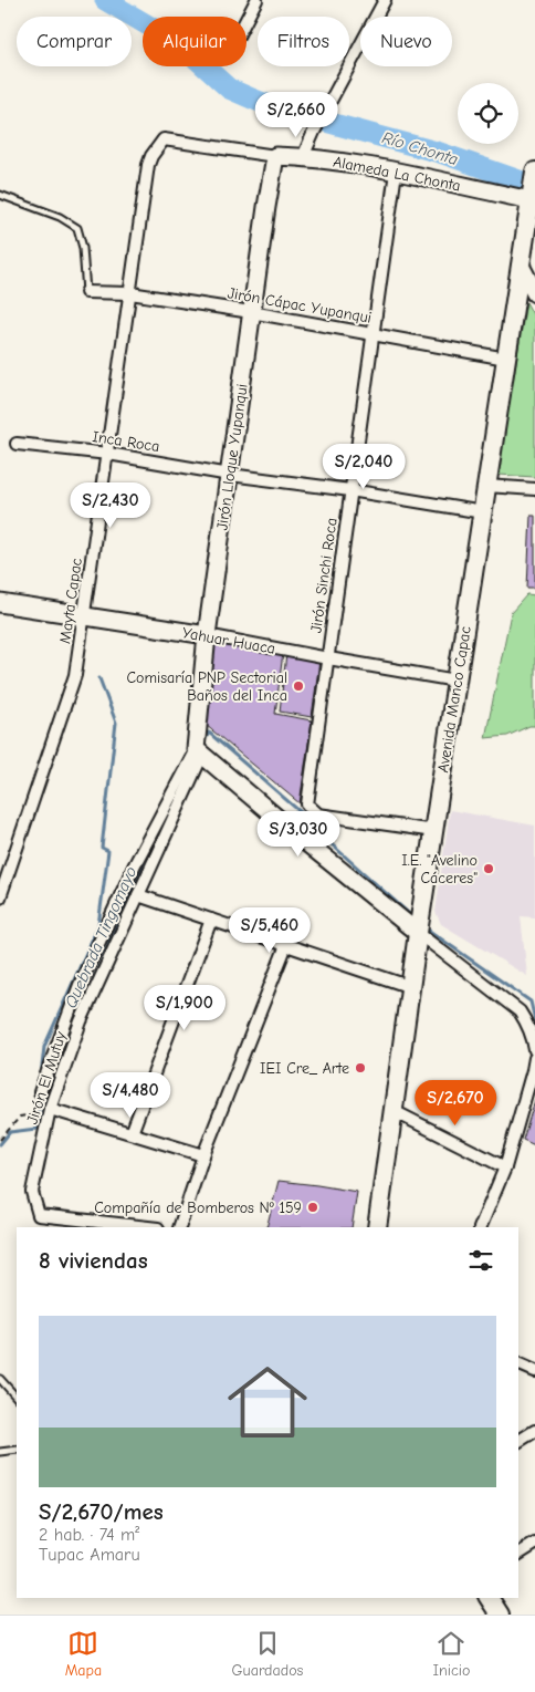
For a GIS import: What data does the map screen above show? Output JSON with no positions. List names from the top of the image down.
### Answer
{
  "streets": {
    "main road": ["Avenida Manco Capac"],
    "street": [
      "Alameda La Chonta",
      "Jirón Cápac Yupanqui",
      "Inca Roca",
      "Jirón Lloque Yupanqui",
      "Jirón Sinchi Roca",
      "Mayta Capac",
      "Yahuar Huaca",
      "Jirón El Mutuy"
    ]
  },
  "crossings": [
    ["Alameda La Chonta", "Jirón Lloque Yupanqui"],
    ["Alameda La Chonta", "Jirón Sinchi Roca"],
    ["Alameda La Chonta", "Mayta Capac"],
    ["Alameda La Chonta", "Avenida Manco Capac"],
    ["Jirón Cápac Yupanqui", "Jirón Lloque Yupanqui"],
    ["Jirón Cápac Yupanqui", "Jirón Sinchi Roca"],
    ["Jirón Cápac Yupanqui", "Mayta Capac"],
    ["Jirón Cápac Yupanqui", "Avenida Manco Capac"],
    ["Inca Roca", "Jirón Lloque Yupanqui"],
    ["Inca Roca", "Jirón Sinchi Roca"],
    ["Inca Roca", "Mayta Capac"],
    ["Inca Roca", "Avenida Manco Capac"],
    ["Jirón Lloque Yupanqui", "Yahuar Huaca"],
    ["Jirón Lloque Yupanqui", "Jirón El Mutuy"],
    ["Jirón Sinchi Roca", "Yahuar Huaca"],
    ["Jirón Sinchi Roca", "Avenida Manco Capac"],
    ["Mayta Capac", "Yahuar Huaca"],
    ["Yahuar Huaca", "Avenida Manco Capac"]
  ],
  "water": ["Río Chonta", "Quebrada Tingomayo"],
  "places": [
    "Comisaría PNP Sectorial Baños del Inca",
    "I.E. \"Avelino Cáceres\"",
    "IEI Cre_ Arte",
    "Compañía de Bomberos Nº 159"
  ],
  "page": {
    "chip": [
      "Comprar",
      "Alquilar",
      "Filtros",
      "Nuevo"
    ],
    "price": [
      "S/2,660",
      "S/2,040",
      "S/2,430",
      "S/3,030",
      "S/5,460",
      "S/1,900",
      "S/4,480",
      "S/2,670"
    ],
    "heading": "8 viviendas",
    "list": [
      {
        "name": "S/2,670/mes",
        "note": "2 hab. · 74 m² · Tupac Amaru"
      }
    ],
    "tabs": ["Mapa", "Guardados", "Inicio"]
  }
}
